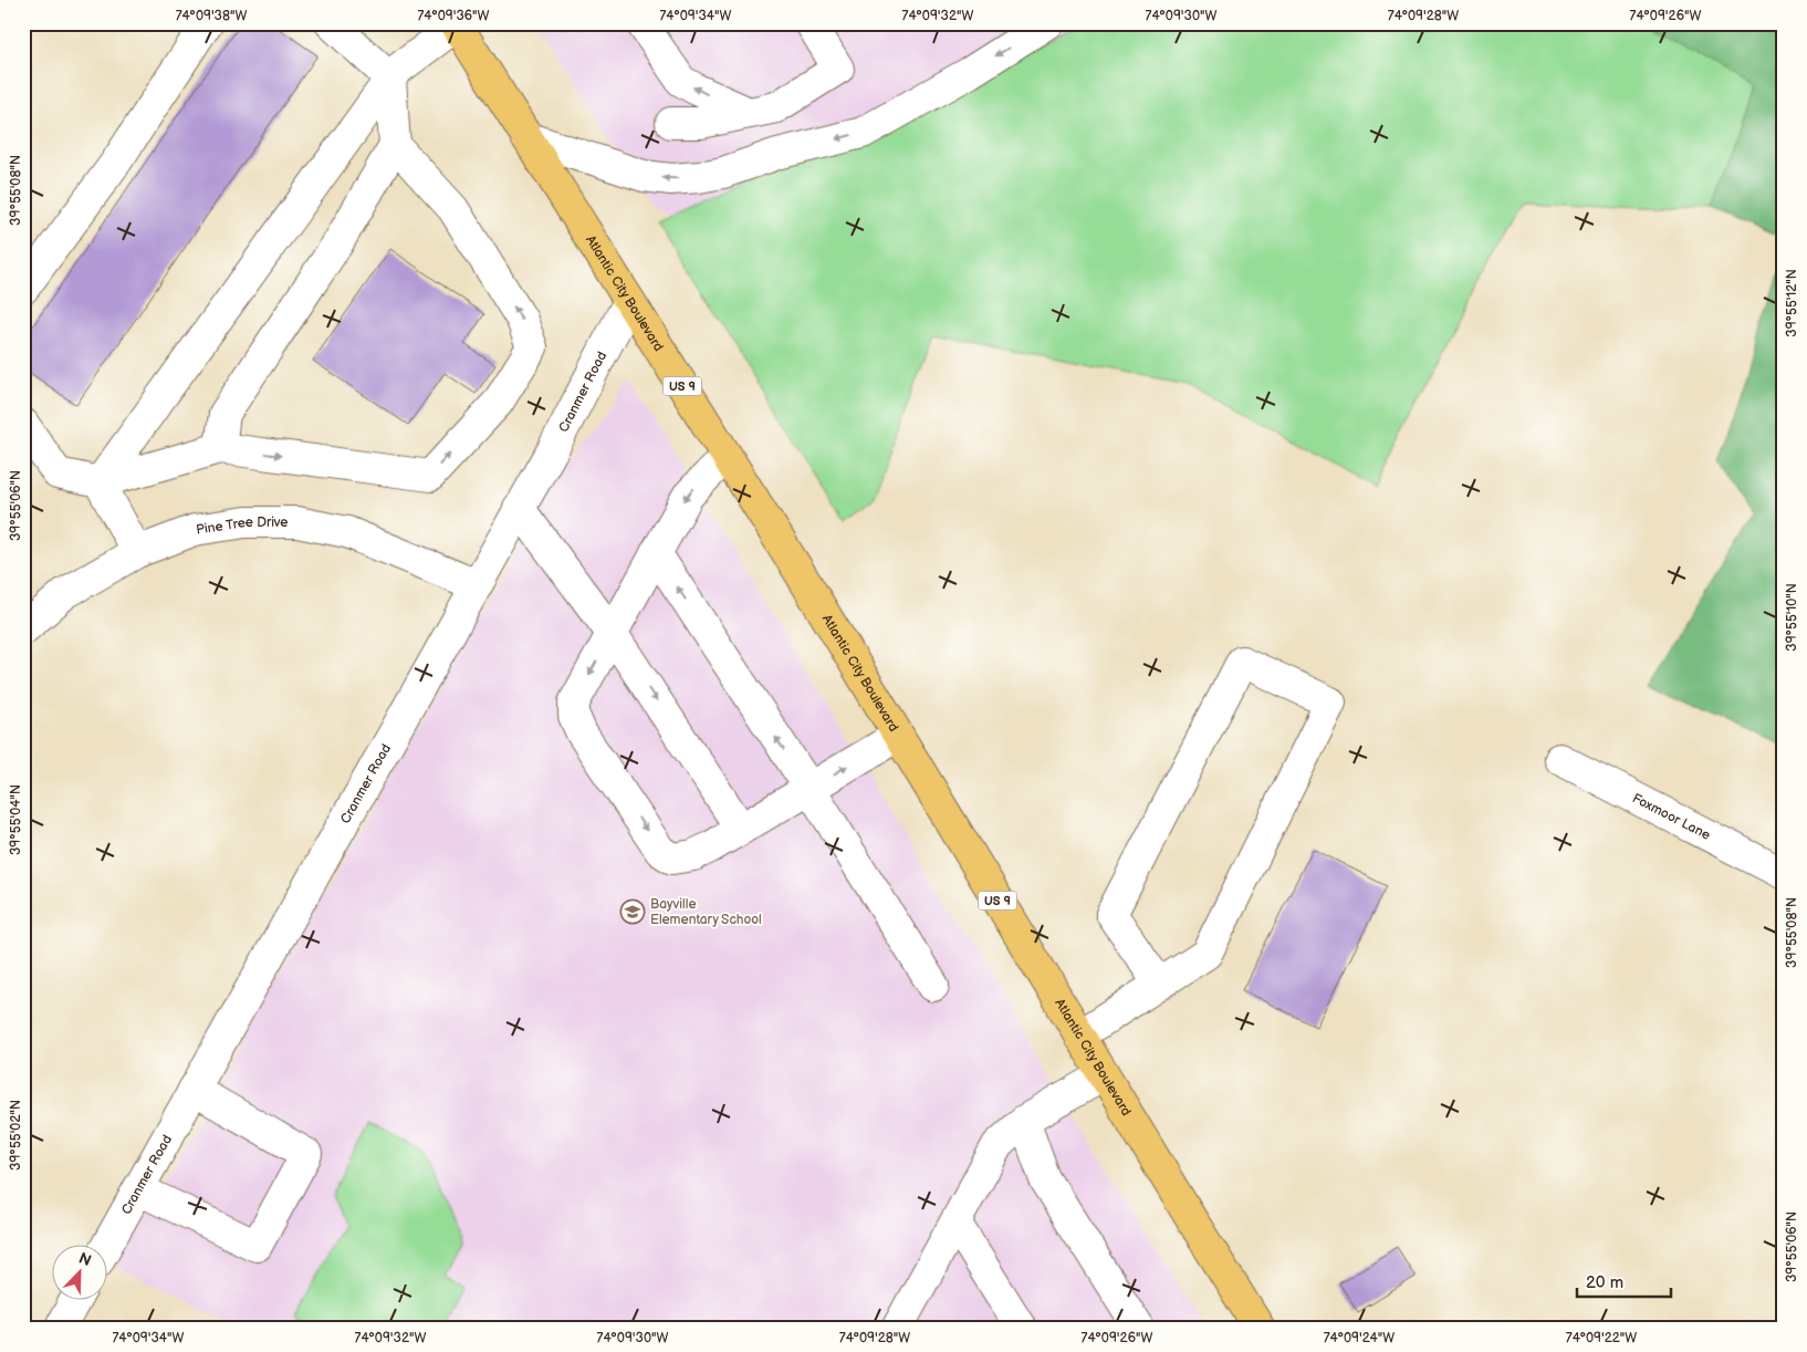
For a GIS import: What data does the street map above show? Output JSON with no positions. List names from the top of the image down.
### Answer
{
  "streets": {
    "highway": ["Atlantic City Boulevard", "US 9"],
    "street": ["Cranmer Road", "Pine Tree Drive", "Foxmoor Lane"]
  },
  "crossings": [
    ["Atlantic City Boulevard", "Cranmer Road"],
    ["Cranmer Road", "Pine Tree Drive"]
  ],
  "places": {
    "school or university": ["Bayville Elementary School"]
  },
  "scale_bar": "20 m",
  "north": "top right",
  "coordinates": [
    "74°09'38\"W",
    "74°09'36\"W",
    "74°09'34\"W",
    "74°09'32\"W",
    "74°09'30\"W",
    "74°09'28\"W",
    "74°09'26\"W",
    "39°55'08\"N",
    "39°55'12\"N",
    "39°55'06\"N",
    "39°55'10\"N",
    "39°55'04\"N",
    "39°55'02\"N",
    "74°09'24\"W",
    "74°09'22\"W"
  ]
}
